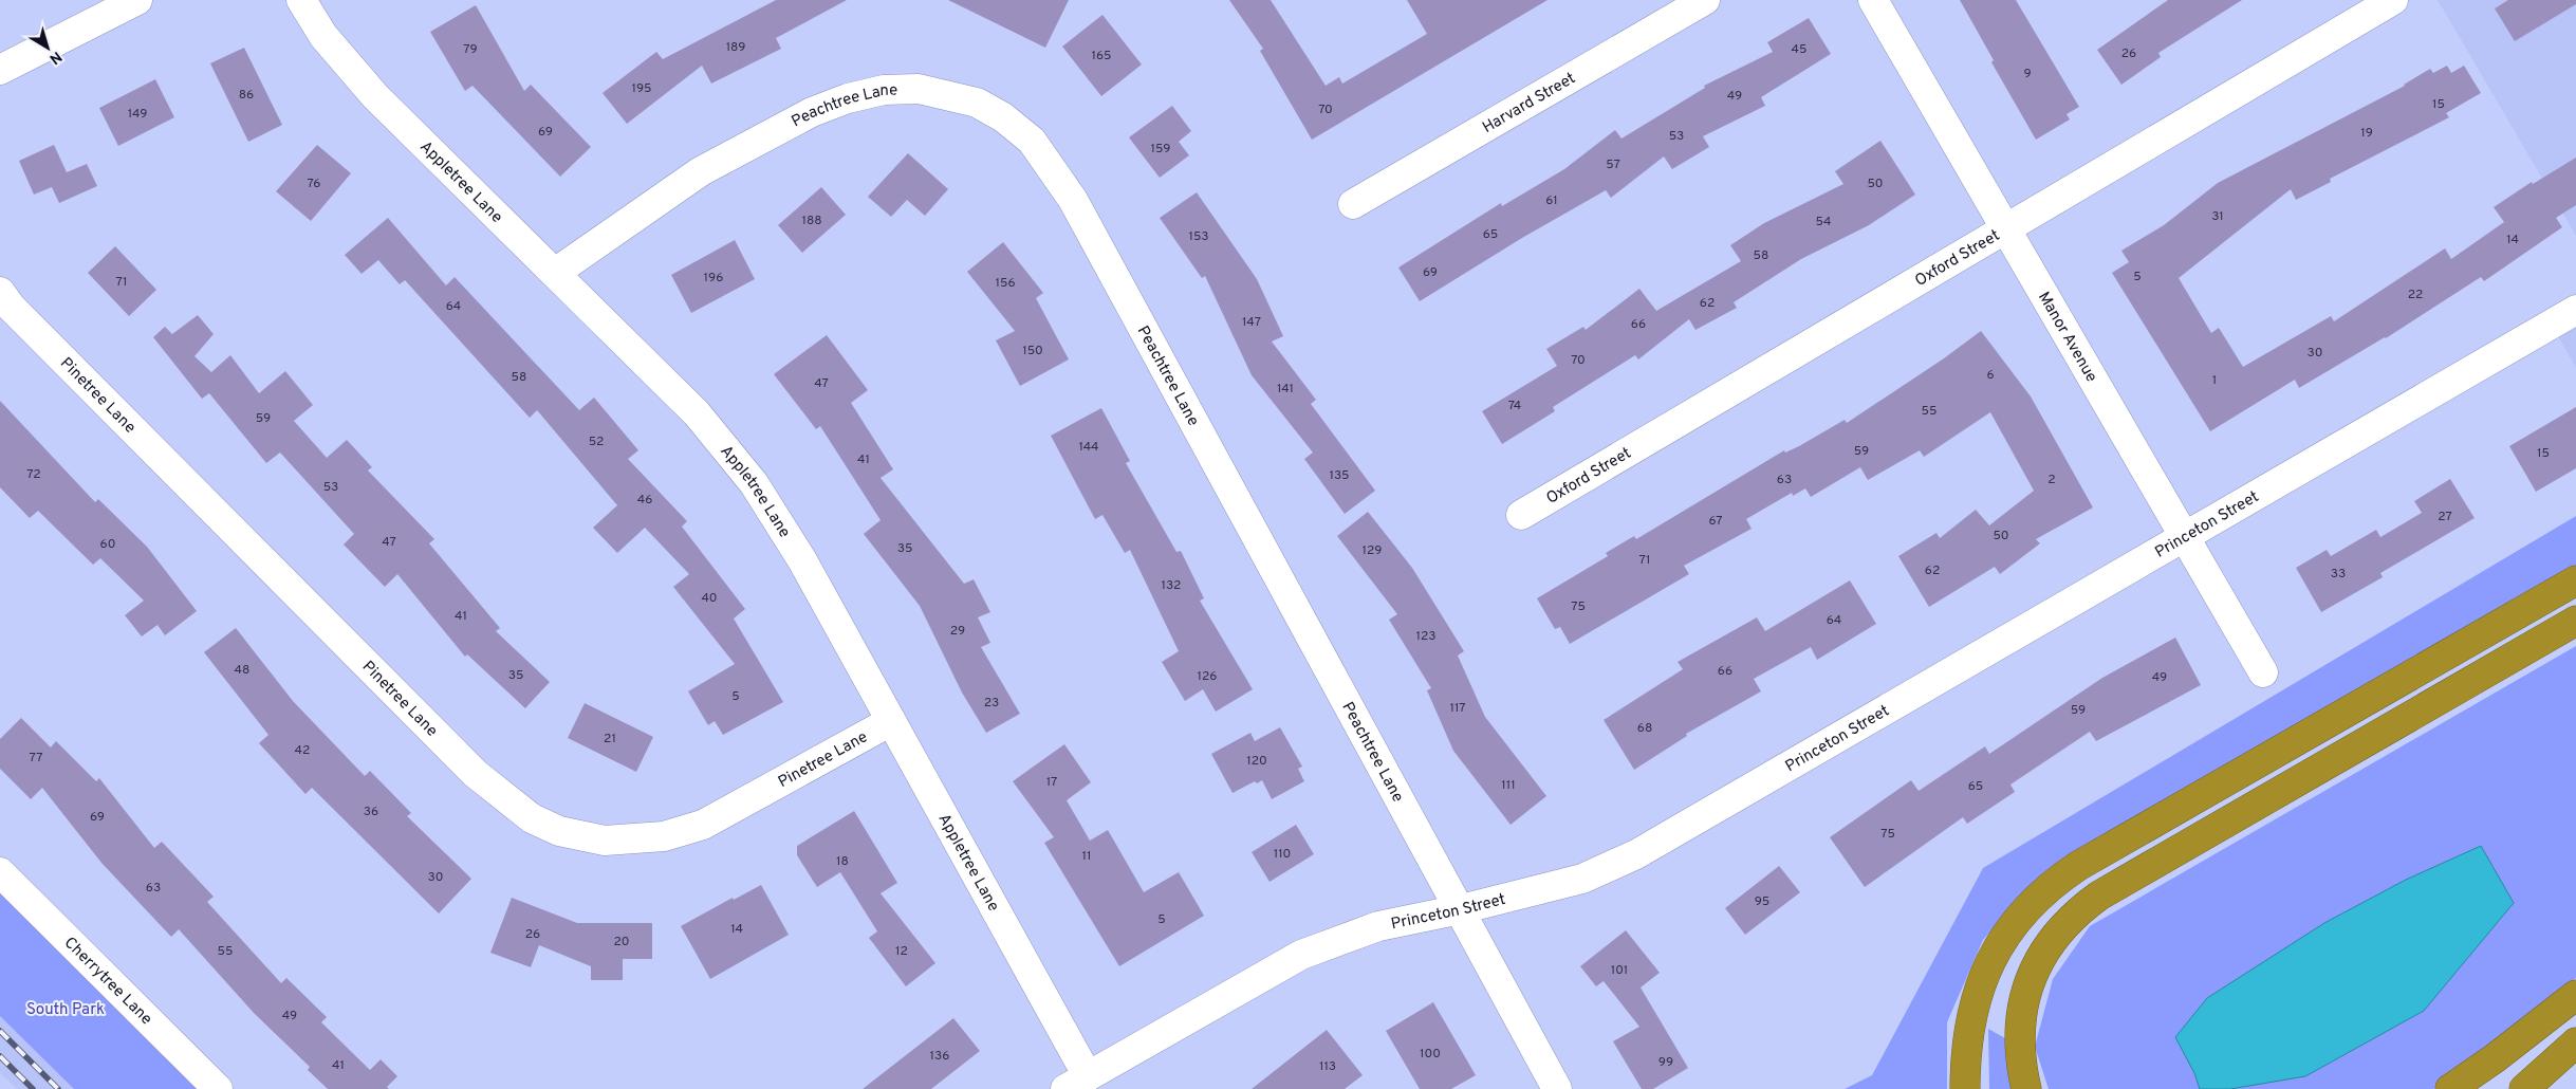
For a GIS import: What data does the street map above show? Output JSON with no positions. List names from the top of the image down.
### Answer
{
  "streets": {
    "street": [
      "Harvard Street",
      "Peachtree Lane",
      "Appletree Lane",
      "Oxford Street",
      "Manor Avenue",
      "Pinetree Lane",
      "Princeton Street",
      "Cherrytree Lane"
    ]
  },
  "crossings": [
    ["Peachtree Lane", "Appletree Lane"],
    ["Peachtree Lane", "Princeton Street"],
    ["Appletree Lane", "Pinetree Lane"],
    ["Appletree Lane", "Princeton Street"],
    ["Oxford Street", "Manor Avenue"],
    ["Manor Avenue", "Princeton Street"]
  ],
  "parks": ["South Park"],
  "house_numbers": [
    "189",
    "79",
    "45",
    "26",
    "165",
    "9",
    "195",
    "86",
    "49",
    "15",
    "70",
    "149",
    "69",
    "19",
    "53",
    "159",
    "57",
    "76",
    "50",
    "61",
    "31",
    "188",
    "54",
    "65",
    "153",
    "14",
    "58",
    "69",
    "5",
    "196",
    "71",
    "156",
    "22",
    "62",
    "64",
    "147",
    "66",
    "150",
    "30",
    "70",
    "6",
    "58",
    "1",
    "47",
    "141",
    "74",
    "55",
    "59",
    "52",
    "144",
    "59",
    "15",
    "41",
    "72",
    "135",
    "63",
    "2",
    "53",
    "46",
    "27",
    "67",
    "50",
    "47",
    "60",
    "35",
    "129",
    "71",
    "62",
    "33",
    "132",
    "40",
    "75",
    "41",
    "64",
    "29",
    "123",
    "48",
    "66",
    "35",
    "126",
    "49",
    "5",
    "23",
    "117",
    "59",
    "68",
    "21",
    "42",
    "77",
    "120",
    "17",
    "111",
    "65",
    "36",
    "69",
    "75",
    "110",
    "11",
    "18",
    "30",
    "63",
    "95",
    "5",
    "14",
    "26",
    "20",
    "55",
    "12",
    "101",
    "49",
    "100",
    "136",
    "99",
    "41",
    "113"
  ],
  "north": "bottom right"
}
